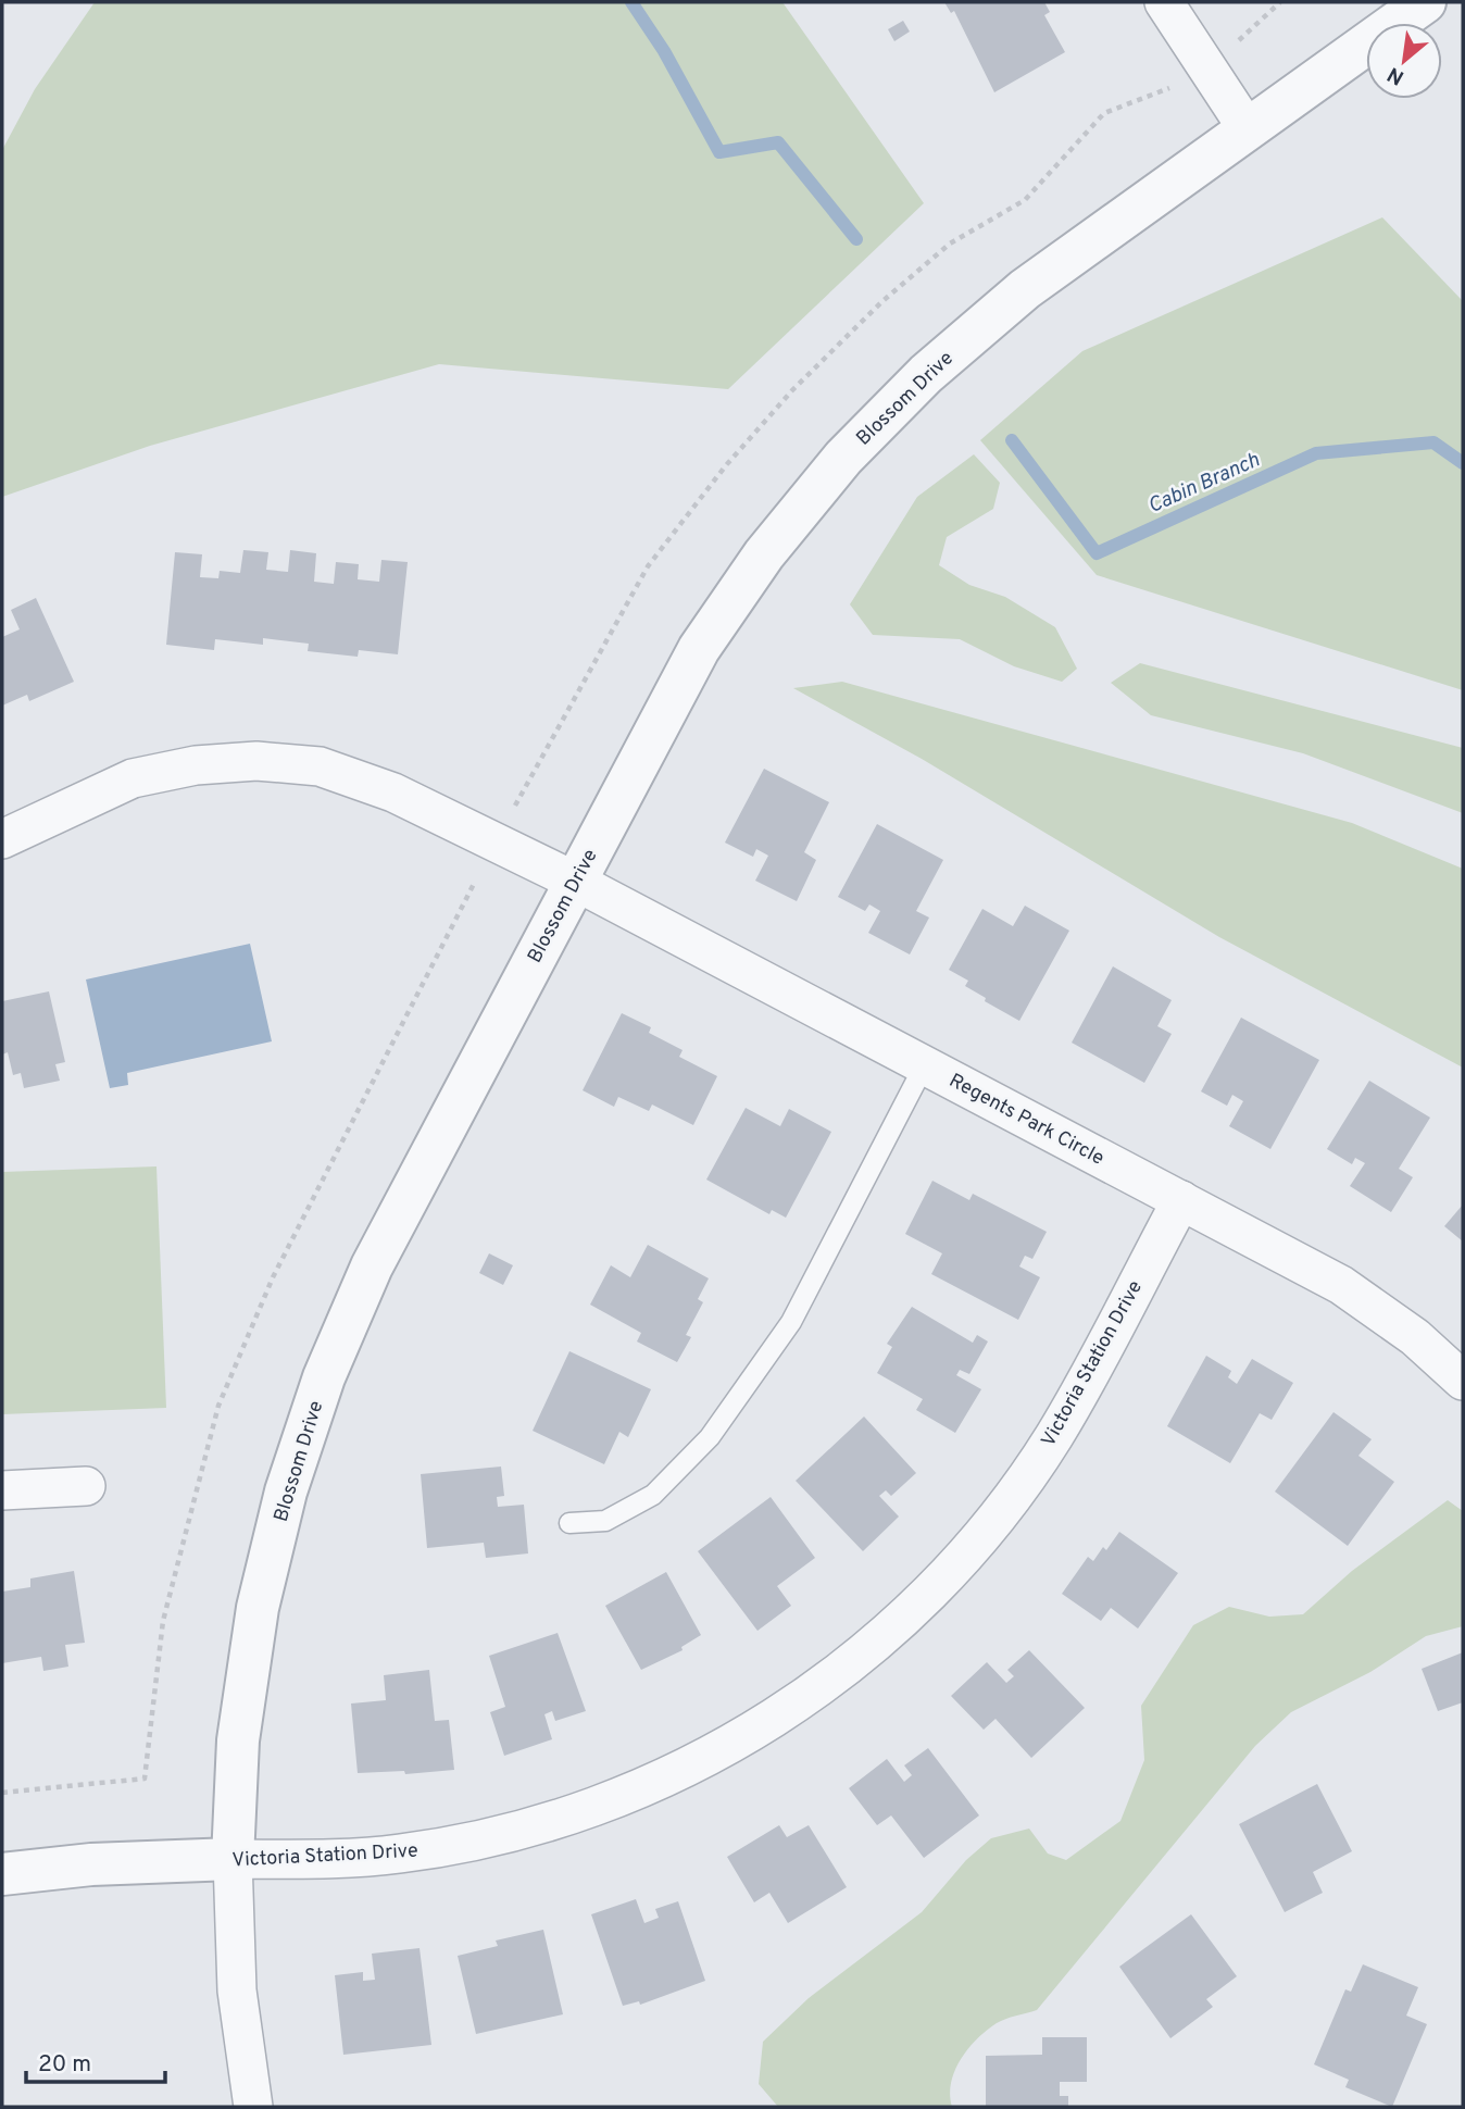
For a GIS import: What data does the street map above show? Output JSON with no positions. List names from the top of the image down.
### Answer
{
  "streets": {
    "street": ["Blossom Drive", "Regents Park Circle", "Victoria Station Drive"]
  },
  "crossings": [
    ["Blossom Drive", "Regents Park Circle"],
    ["Blossom Drive", "Victoria Station Drive"],
    ["Regents Park Circle", "Victoria Station Drive"]
  ],
  "water": ["Cabin Branch"],
  "scale_bar": "20 m",
  "north": "bottom left"
}
